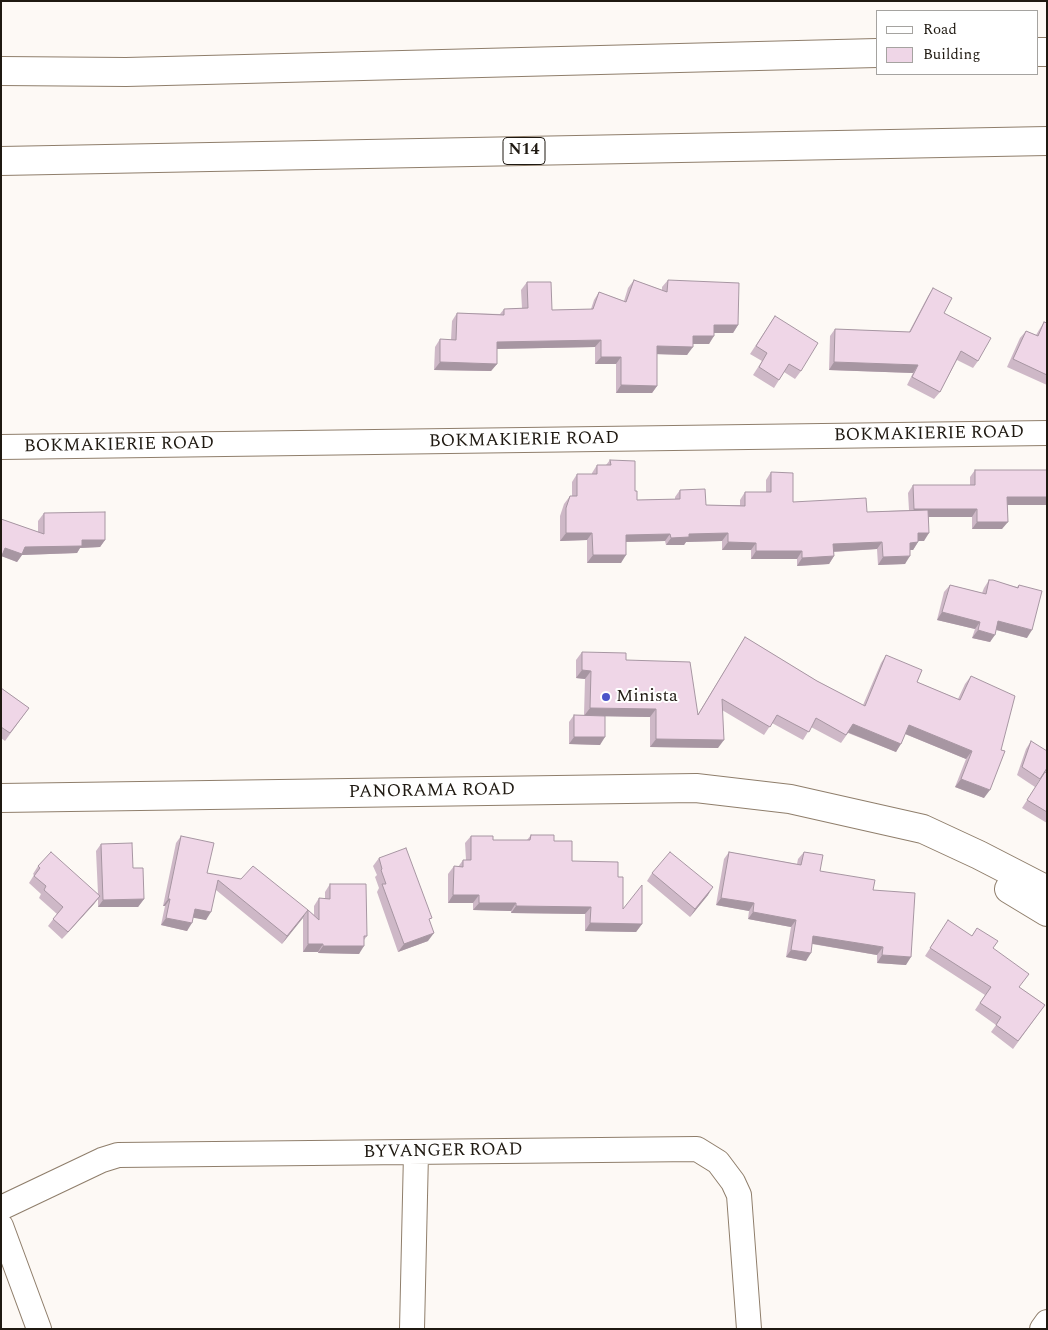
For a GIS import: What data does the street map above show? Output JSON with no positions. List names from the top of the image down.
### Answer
{
  "streets": {
    "main road": ["N14", "PANORAMA ROAD"],
    "street": ["BOKMAKIERIE ROAD", "BYVANGER ROAD"]
  },
  "places": ["Minista"],
  "legend": ["Road", "Building"]
}
